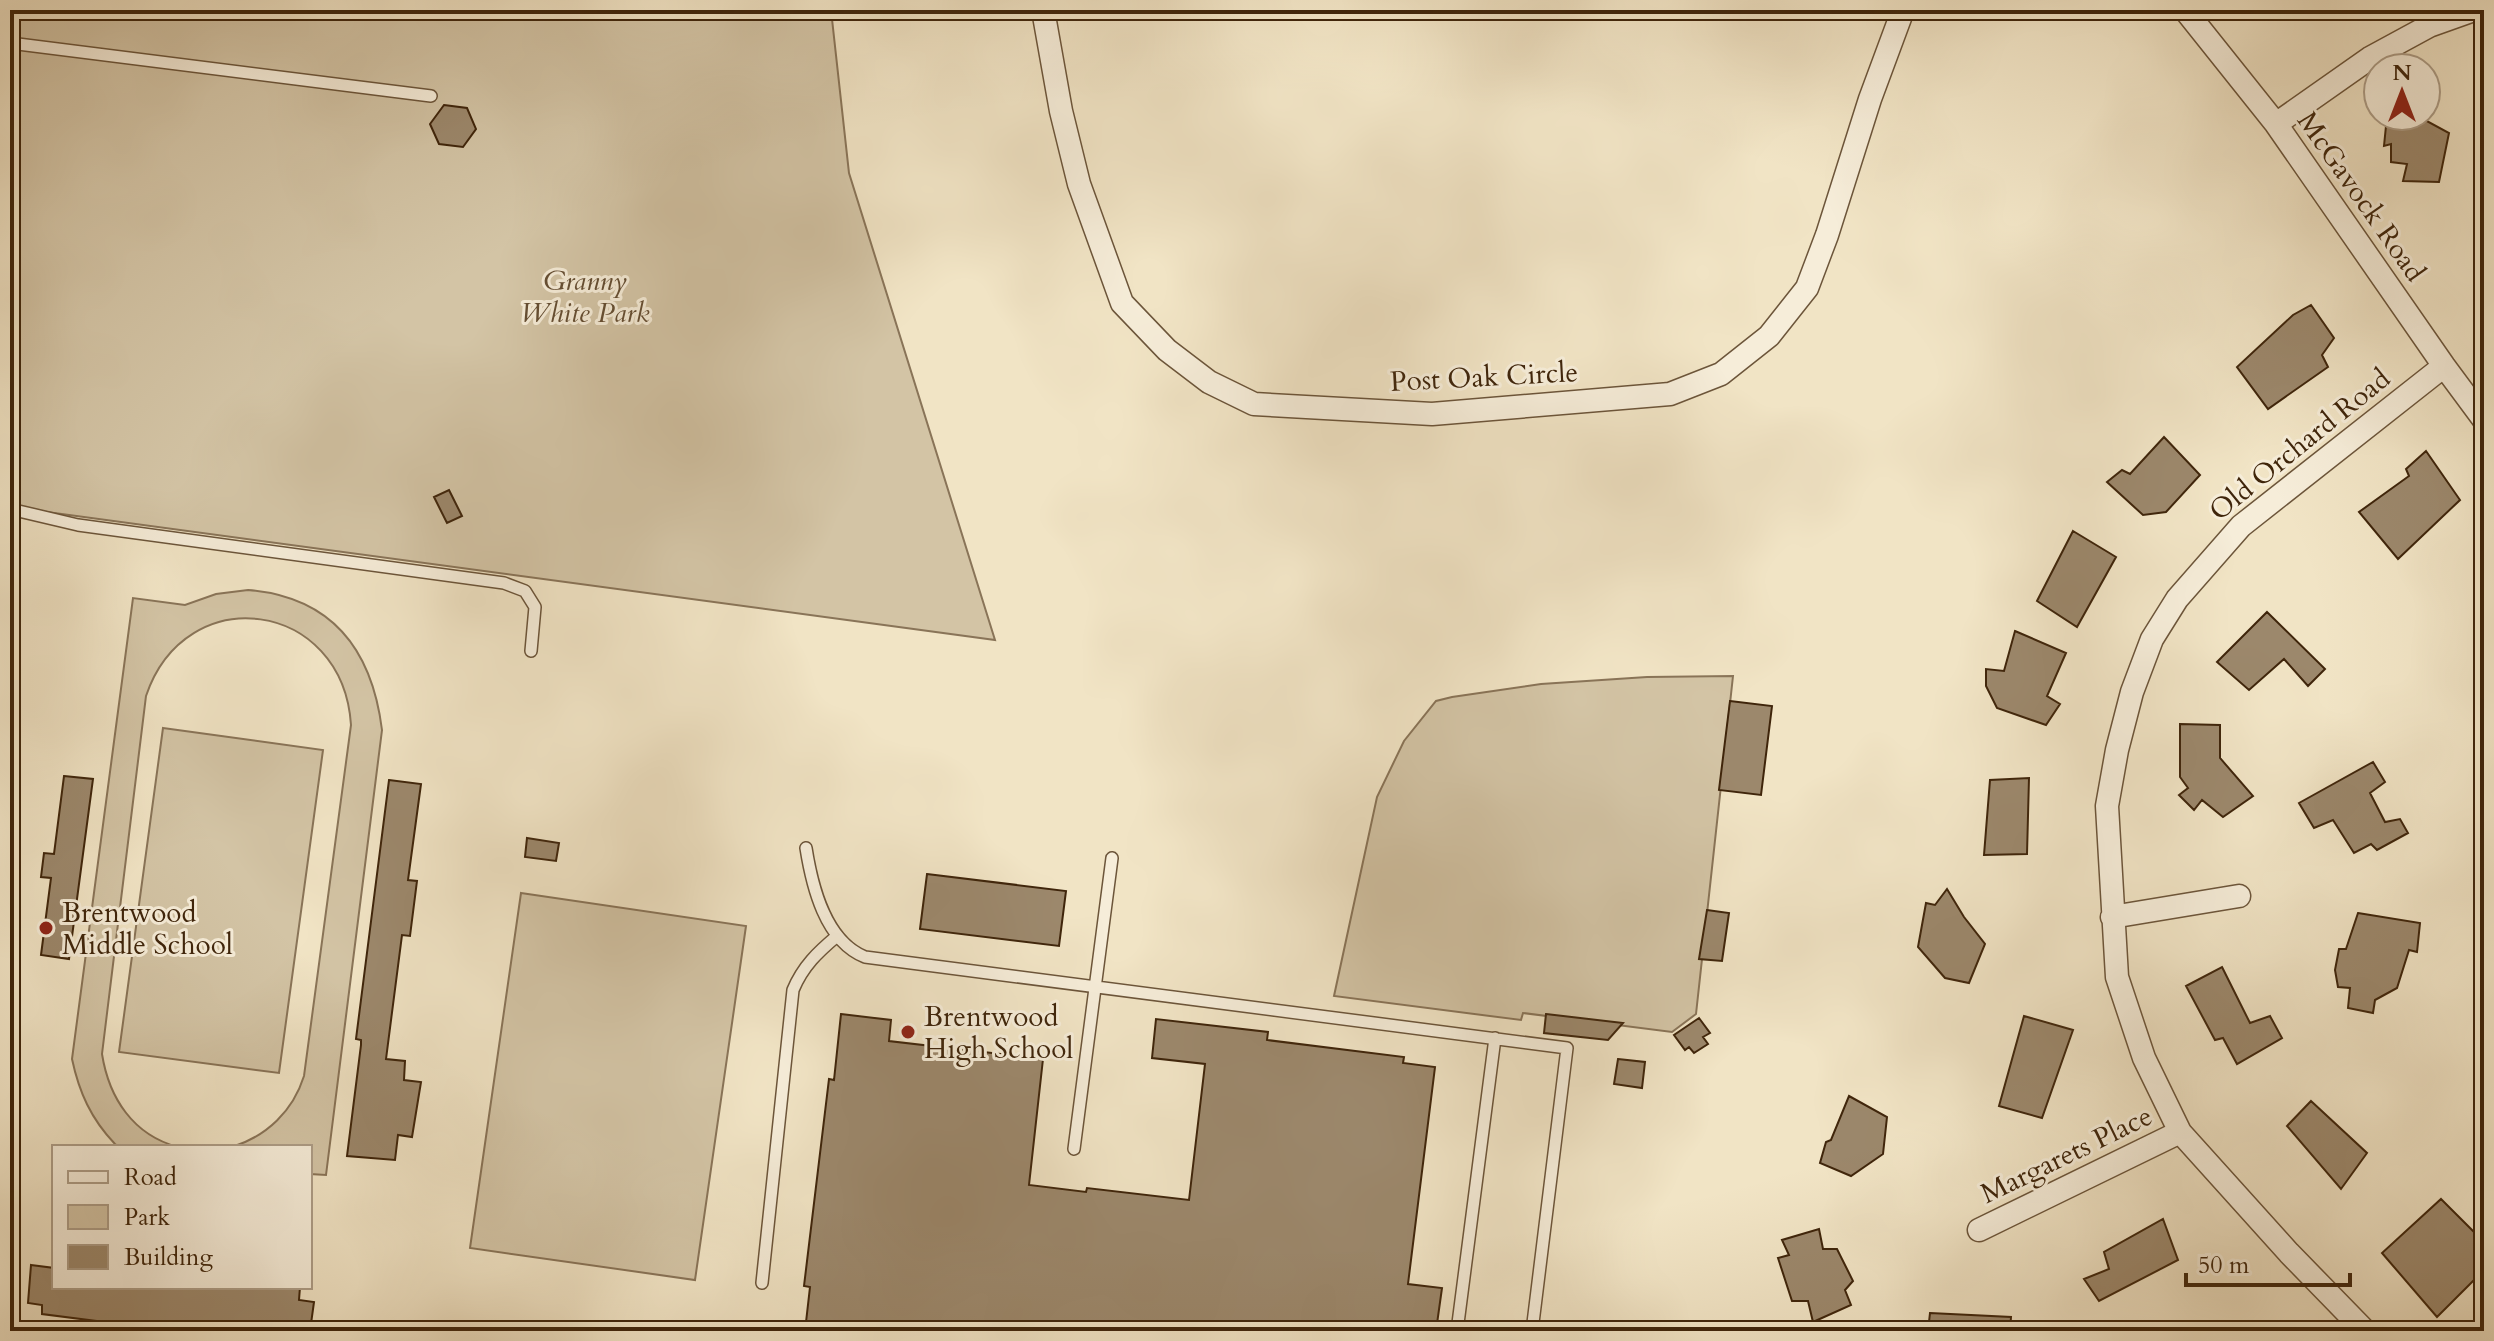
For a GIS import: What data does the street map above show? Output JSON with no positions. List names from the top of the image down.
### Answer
{
  "streets": {
    "street": [
      "McGavock Road",
      "Post Oak Circle",
      "Old Orchard Road",
      "Margarets Place"
    ]
  },
  "crossings": [
    ["McGavock Road", "Old Orchard Road"],
    ["Old Orchard Road", "Margarets Place"]
  ],
  "parks": ["Granny White Park"],
  "places": ["Brentwood Middle School", "Brentwood High School"],
  "legend": ["Road", "Park", "Building"],
  "scale_bar": "50 m",
  "north": "top"
}
